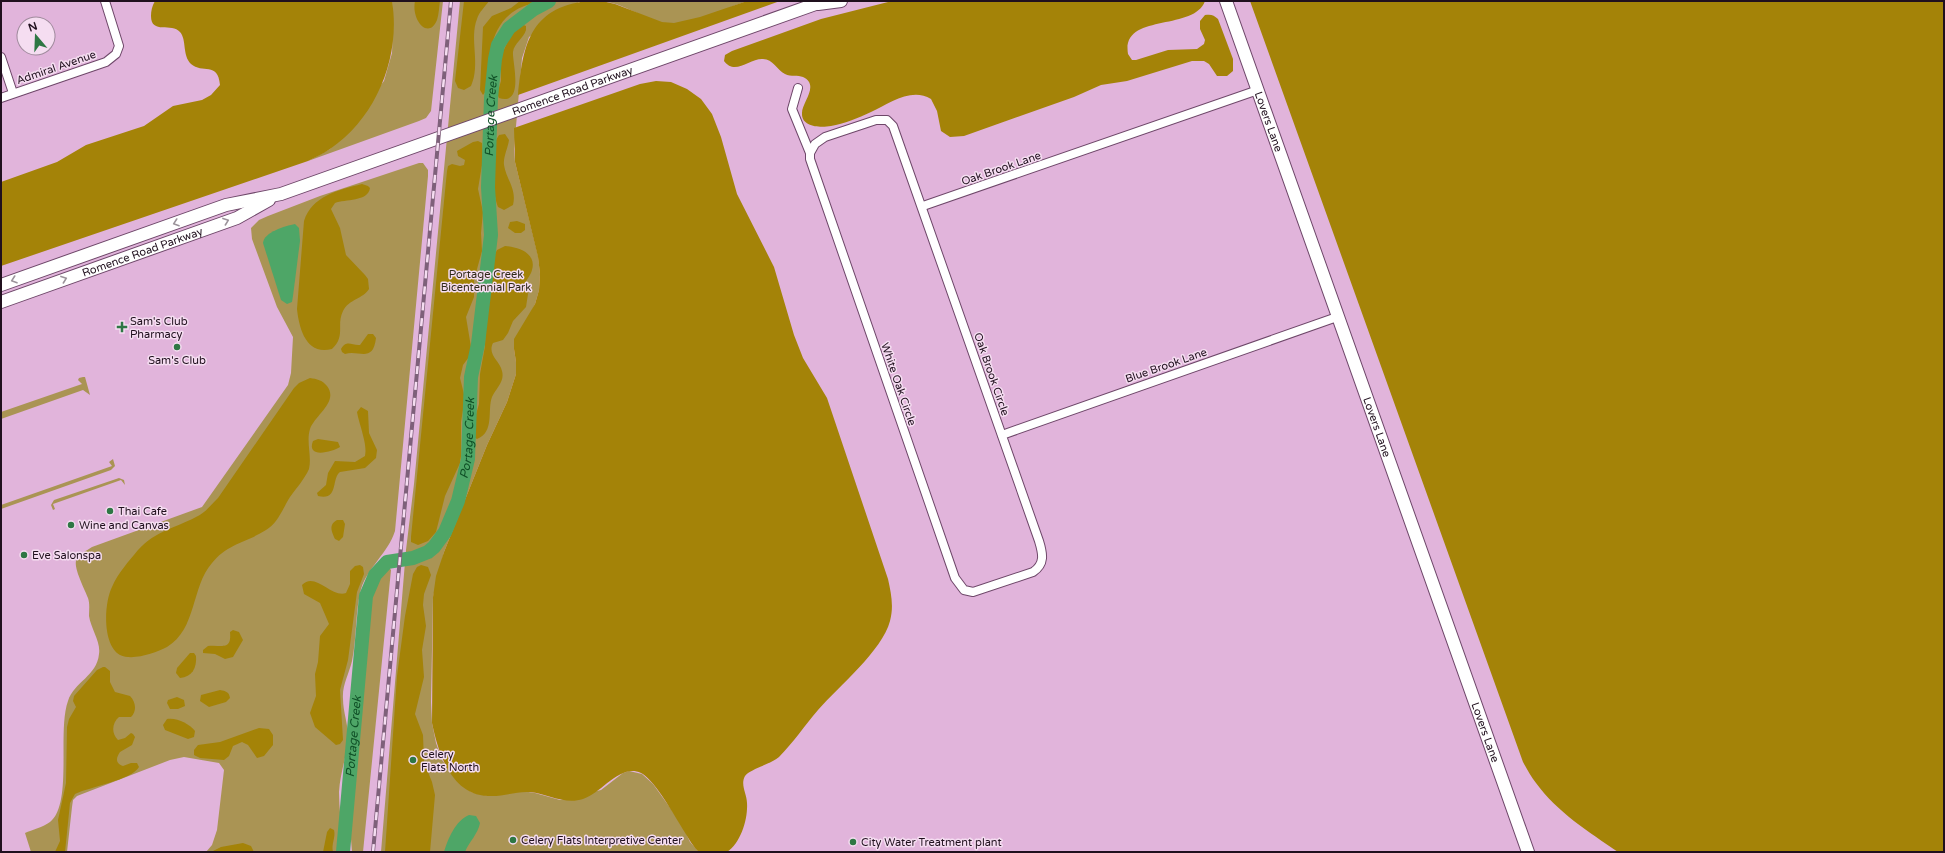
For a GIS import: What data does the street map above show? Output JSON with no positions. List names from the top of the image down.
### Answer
{
  "streets": {
    "street": [
      "Admiral Avenue",
      "Romence Road Parkway",
      "Lovers Lane",
      "Oak Brook Lane",
      "Blue Brook Lane",
      "Oak Brook Circle",
      "White Oak Circle"
    ]
  },
  "crossings": [
    ["Lovers Lane", "Oak Brook Lane"],
    ["Lovers Lane", "Blue Brook Lane"],
    ["Oak Brook Lane", "Oak Brook Circle"],
    ["Blue Brook Lane", "Oak Brook Circle"],
    ["Oak Brook Circle", "White Oak Circle"]
  ],
  "water": ["Portage Creek"],
  "parks": ["Portage Creek Bicentennial Park"],
  "places": {
    "health": ["Sam's Club Pharmacy"],
    "other": [
      "Sam's Club",
      "Thai Cafe",
      "Wine and Canvas",
      "Eve Salonspa",
      "Celery Flats North",
      "Celery Flats Interpretive Center",
      "City Water Treatment plant"
    ]
  },
  "north": "top"
}
